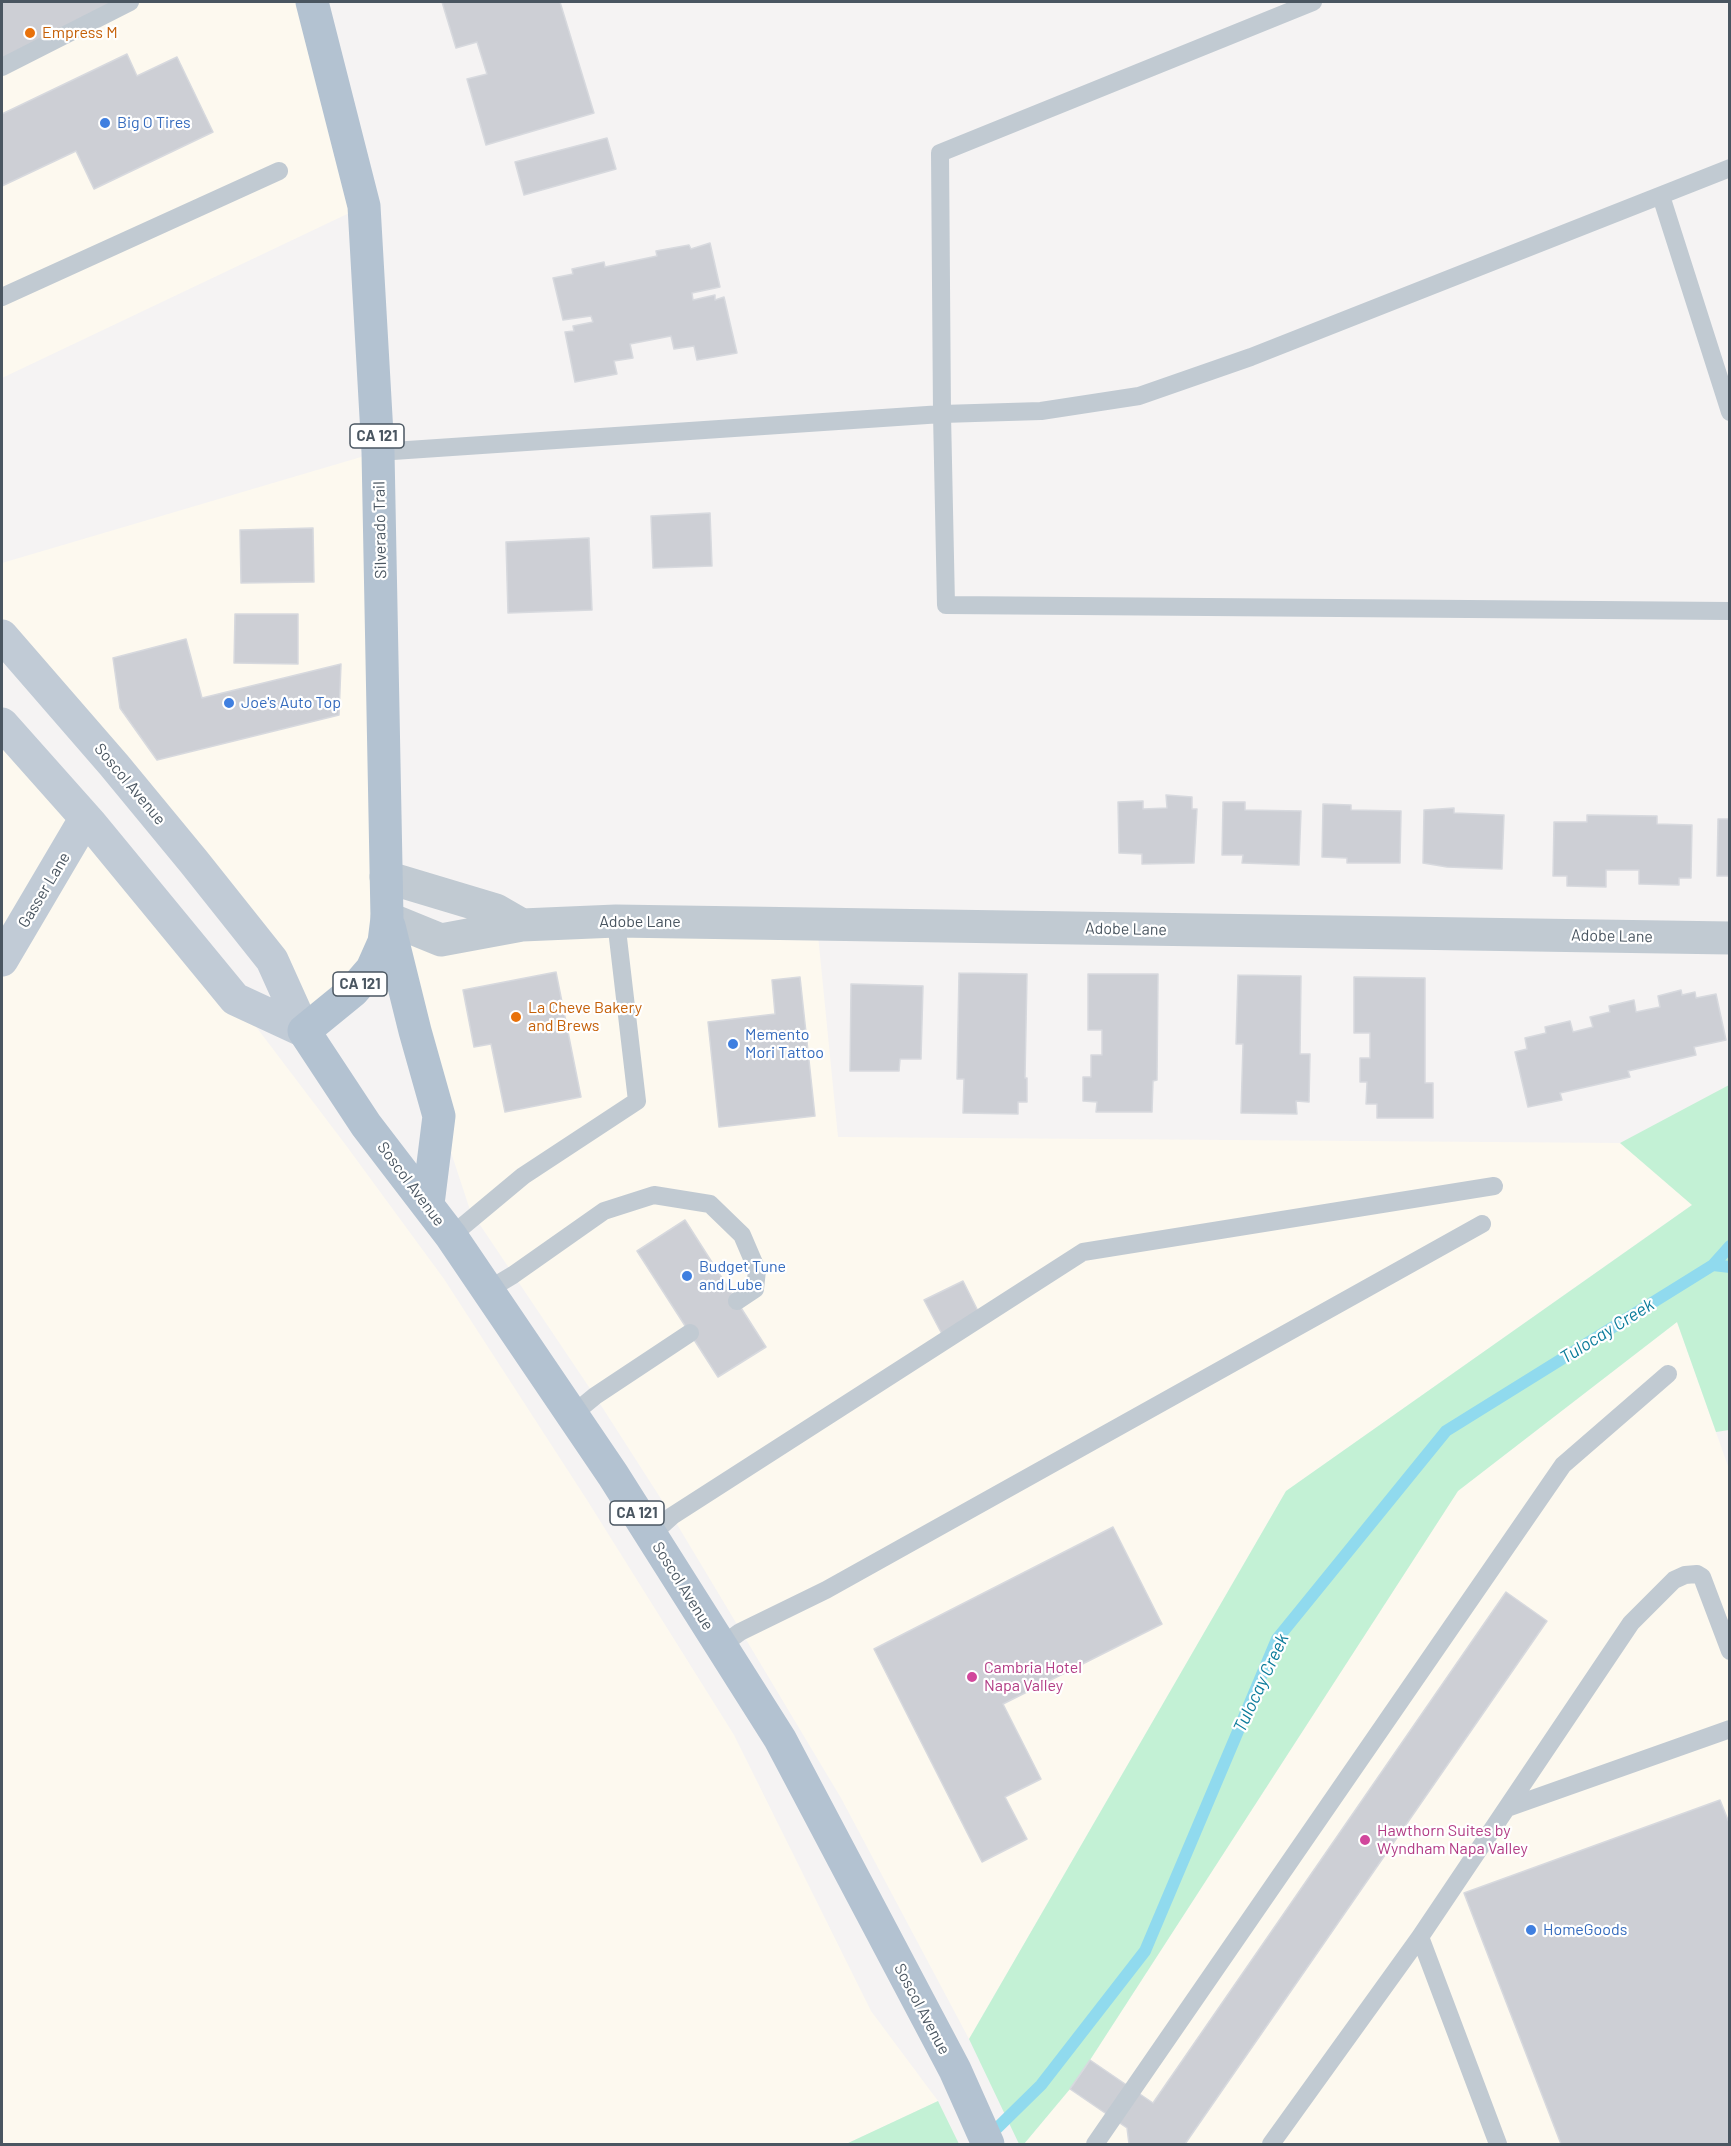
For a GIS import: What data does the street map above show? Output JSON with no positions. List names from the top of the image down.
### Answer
{
  "streets": {
    "main road": [
      "CA 121",
      "Silverado Trail",
      "Soscol Avenue",
      "Gasser Lane"
    ],
    "street": ["Adobe Lane"]
  },
  "crossings": [
    ["Silverado Trail", "Soscol Avenue"],
    ["Silverado Trail", "Adobe Lane"]
  ],
  "water": ["Tulocay Creek"],
  "places": [
    "Empress M",
    "Big O Tires",
    "Joe's Auto Top",
    "La Cheve Bakery and Brews",
    "Memento Mori Tattoo",
    "Budget Tune and Lube",
    "Cambria Hotel Napa Valley",
    "Hawthorn Suites by Wyndham Napa Valley",
    "HomeGoods"
  ]
}
